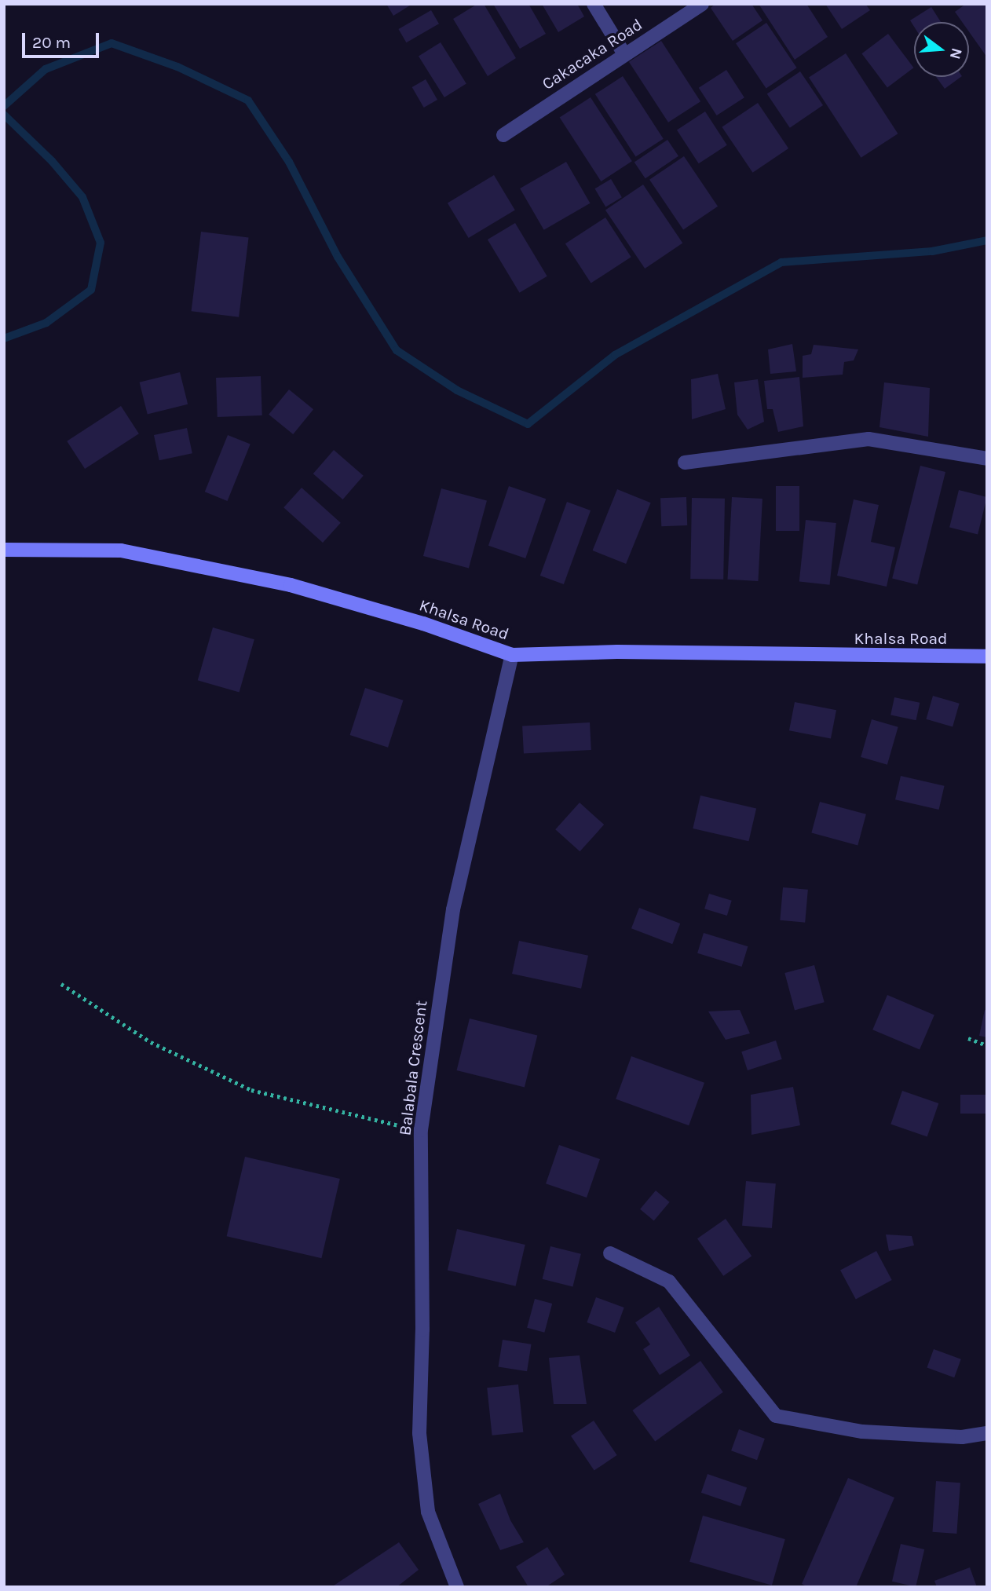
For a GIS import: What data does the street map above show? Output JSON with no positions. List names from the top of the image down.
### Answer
{
  "streets": {
    "main road": ["Khalsa Road"],
    "street": ["Cakacaka Road", "Balabala Crescent"]
  },
  "crossings": [
    ["Khalsa Road", "Balabala Crescent"]
  ],
  "scale_bar": "20 m",
  "north": "right"
}
